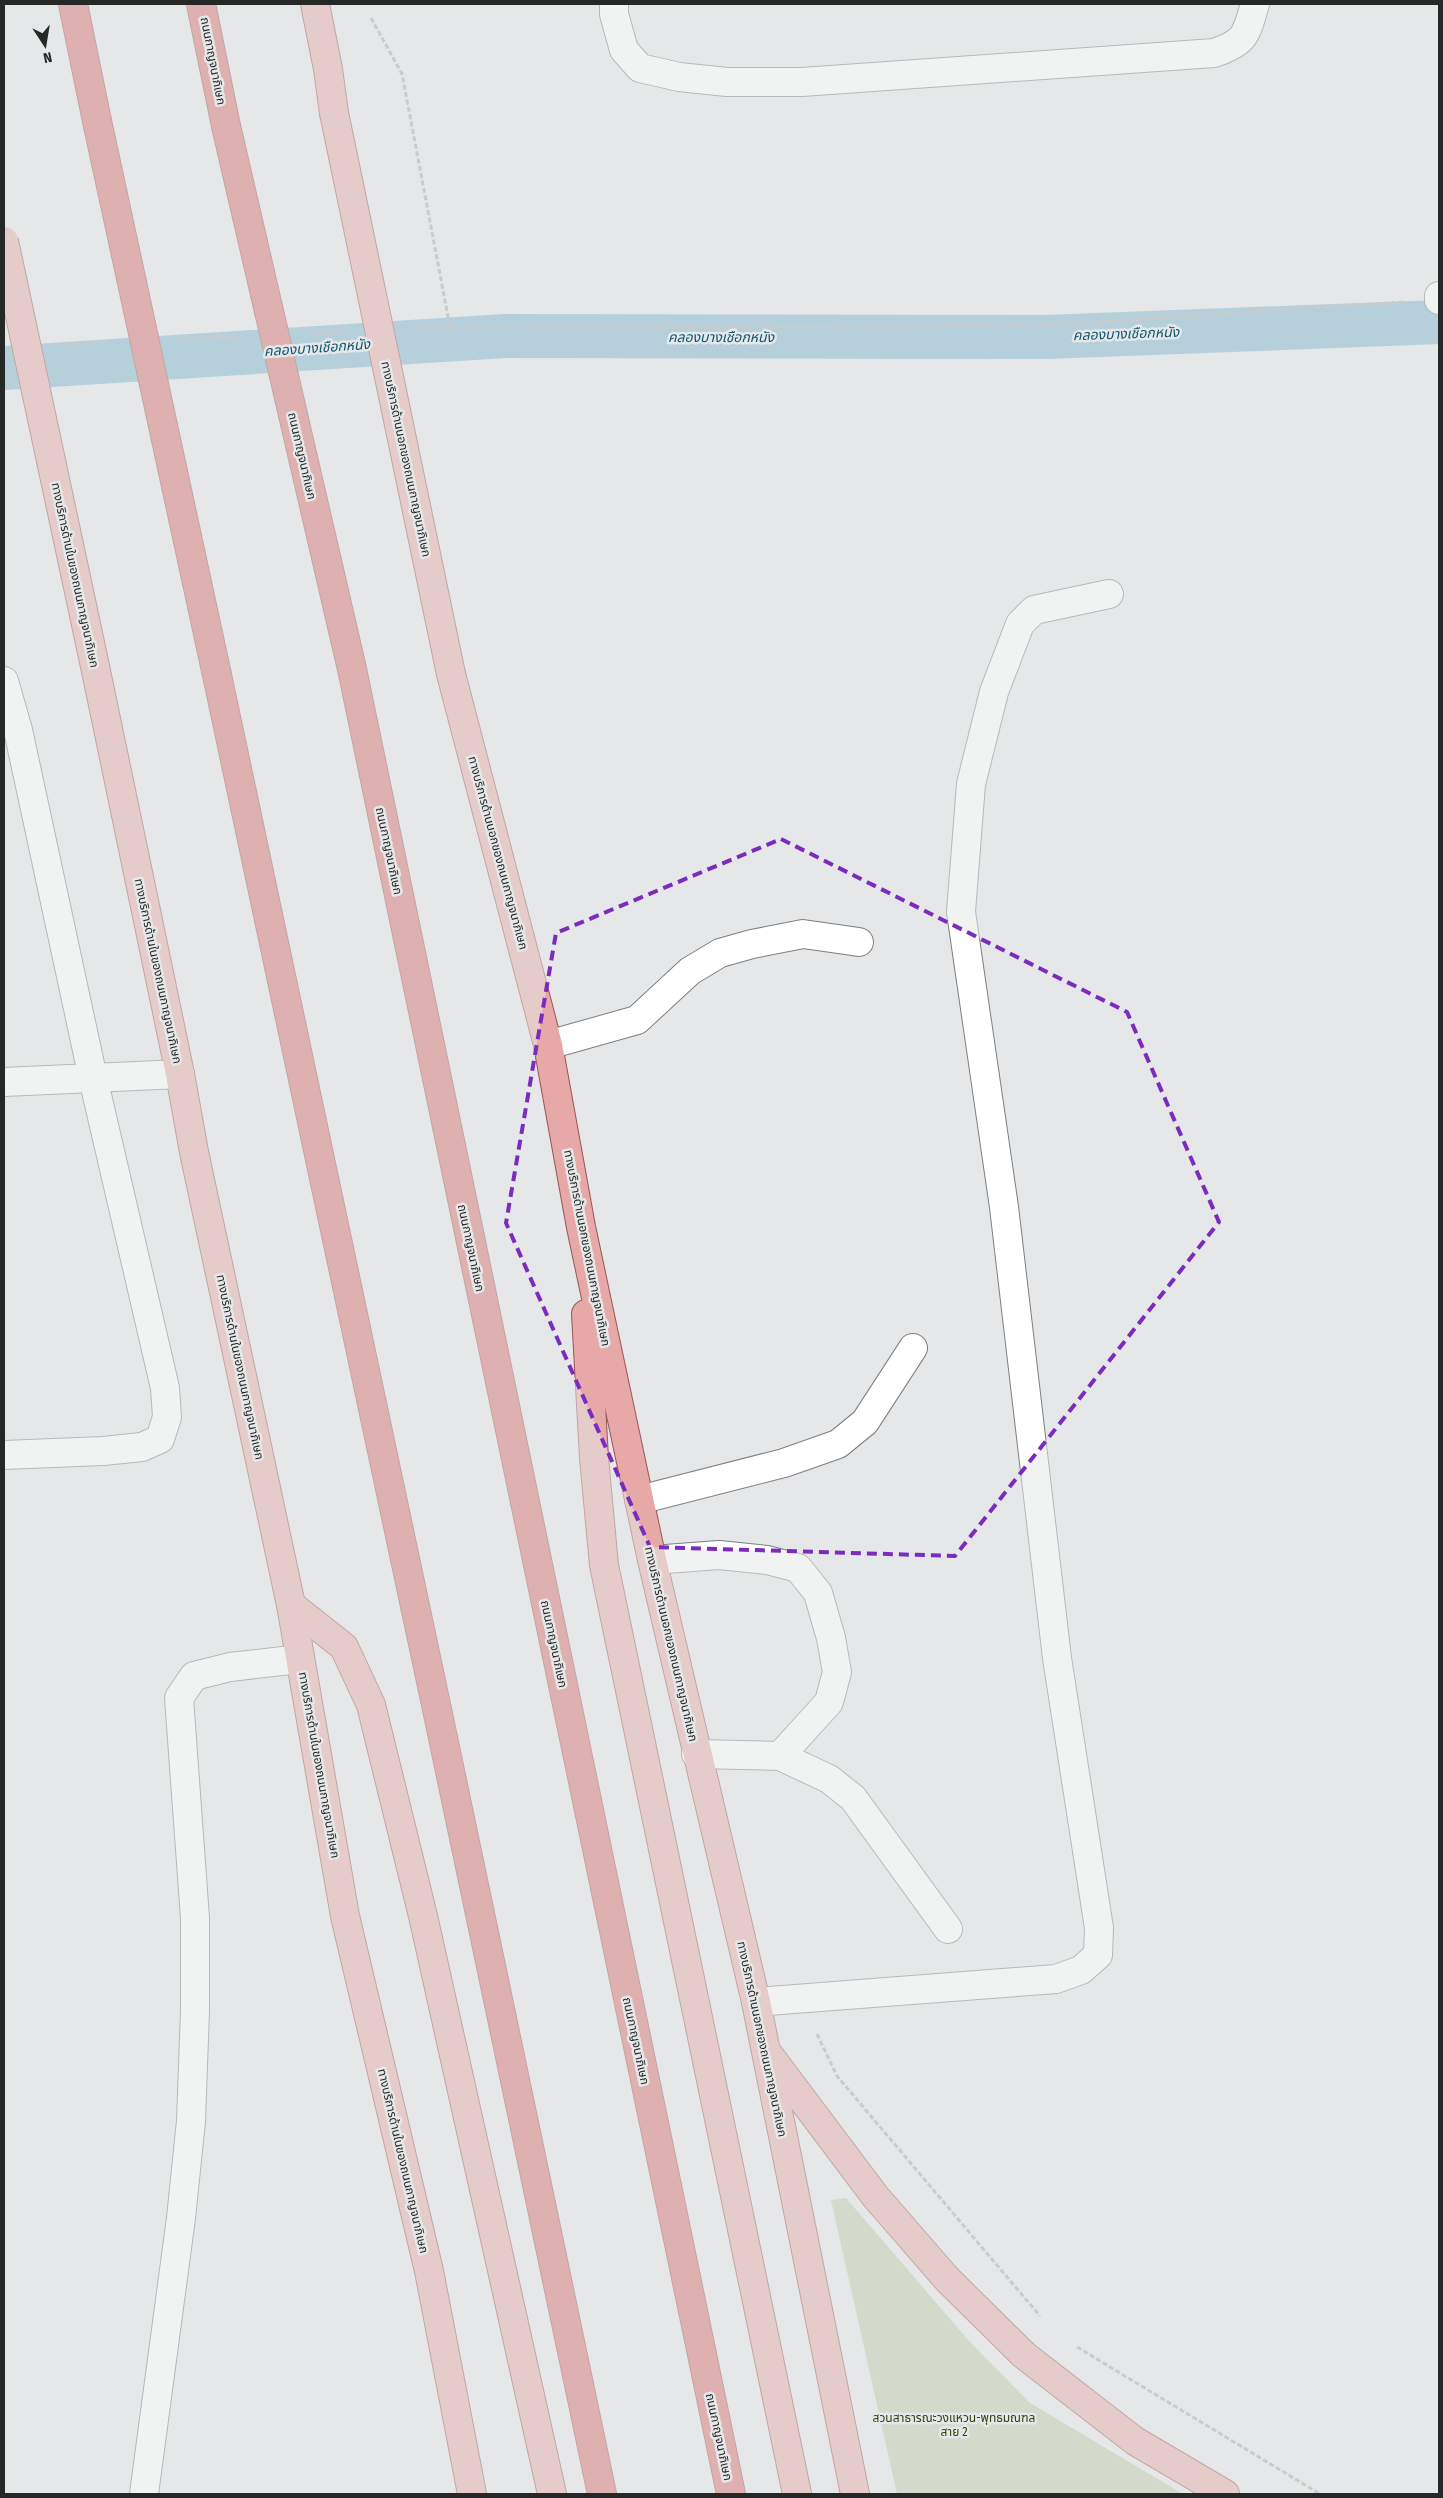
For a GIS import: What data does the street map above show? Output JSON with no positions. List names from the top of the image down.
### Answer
{
  "streets": {
    "highway": ["ถนนกาญจนาภิเษก"],
    "main road": ["ทางบริการด้านนอกของถนนกาญจนาภิเษก", "ทางบริการด้านในของถนนกาญจนาภิเษก"]
  },
  "water": ["คลองบางเชือกหนัง"],
  "parks": ["สวนสาธารณะวงแหวน-พุทธมณฑล สาย 2"],
  "north": "bottom"
}
